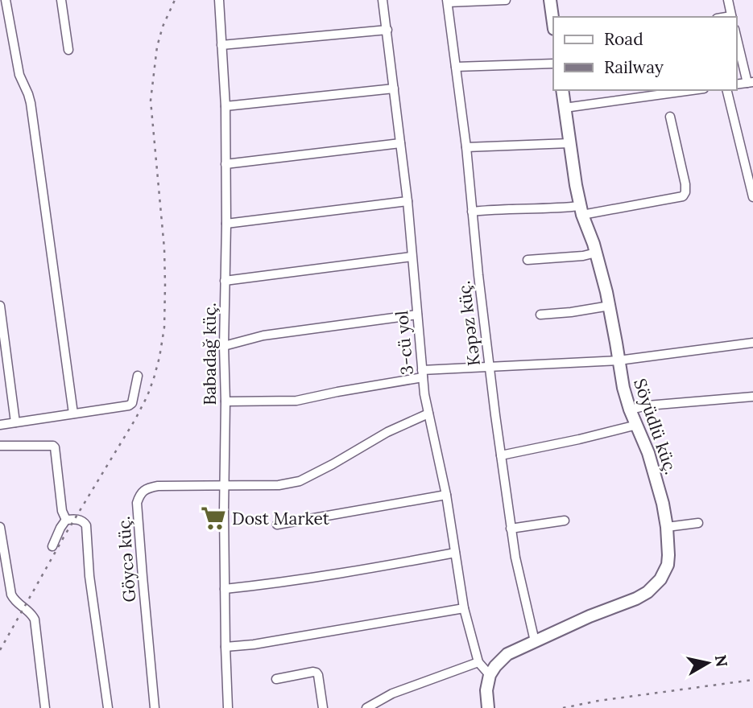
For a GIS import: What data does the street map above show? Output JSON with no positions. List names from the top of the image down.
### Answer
{
  "streets": {
    "street": [
      "Kəpəz küç.",
      "3-cü yol",
      "Babadağ küç.",
      "Söyüdlü küç.",
      "Göycə küç."
    ]
  },
  "crossings": [
    ["Kəpəz küç.", "Söyüdlü küç."],
    ["3-cü yol", "Söyüdlü küç."],
    ["Babadağ küç.", "Göycə küç."]
  ],
  "places": {
    "supermarket": ["Dost Market"]
  },
  "legend": ["Road", "Railway"],
  "north": "right"
}
